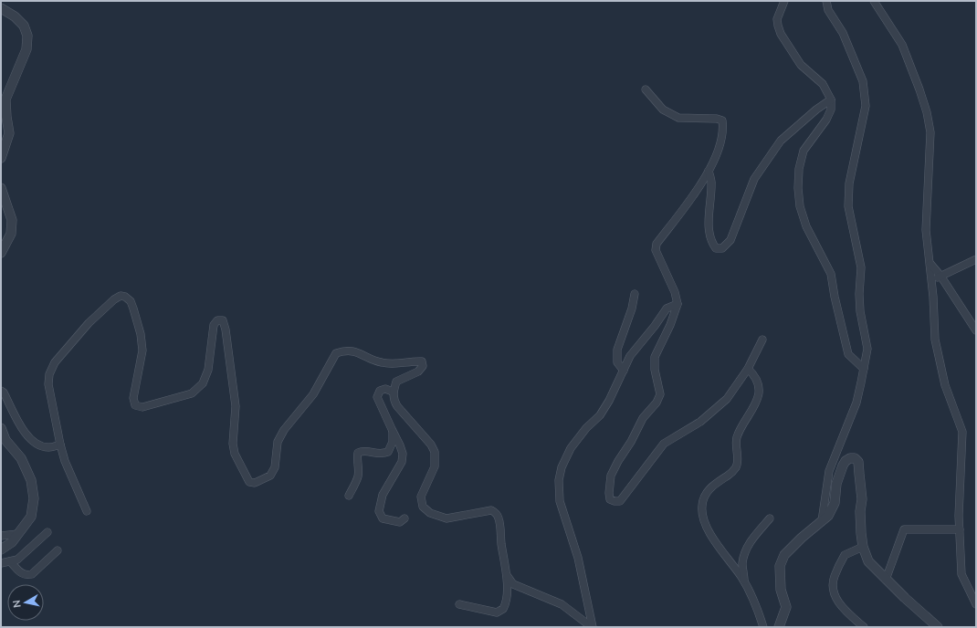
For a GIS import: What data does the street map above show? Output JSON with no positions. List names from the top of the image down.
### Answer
{
  "north": "left"
}
